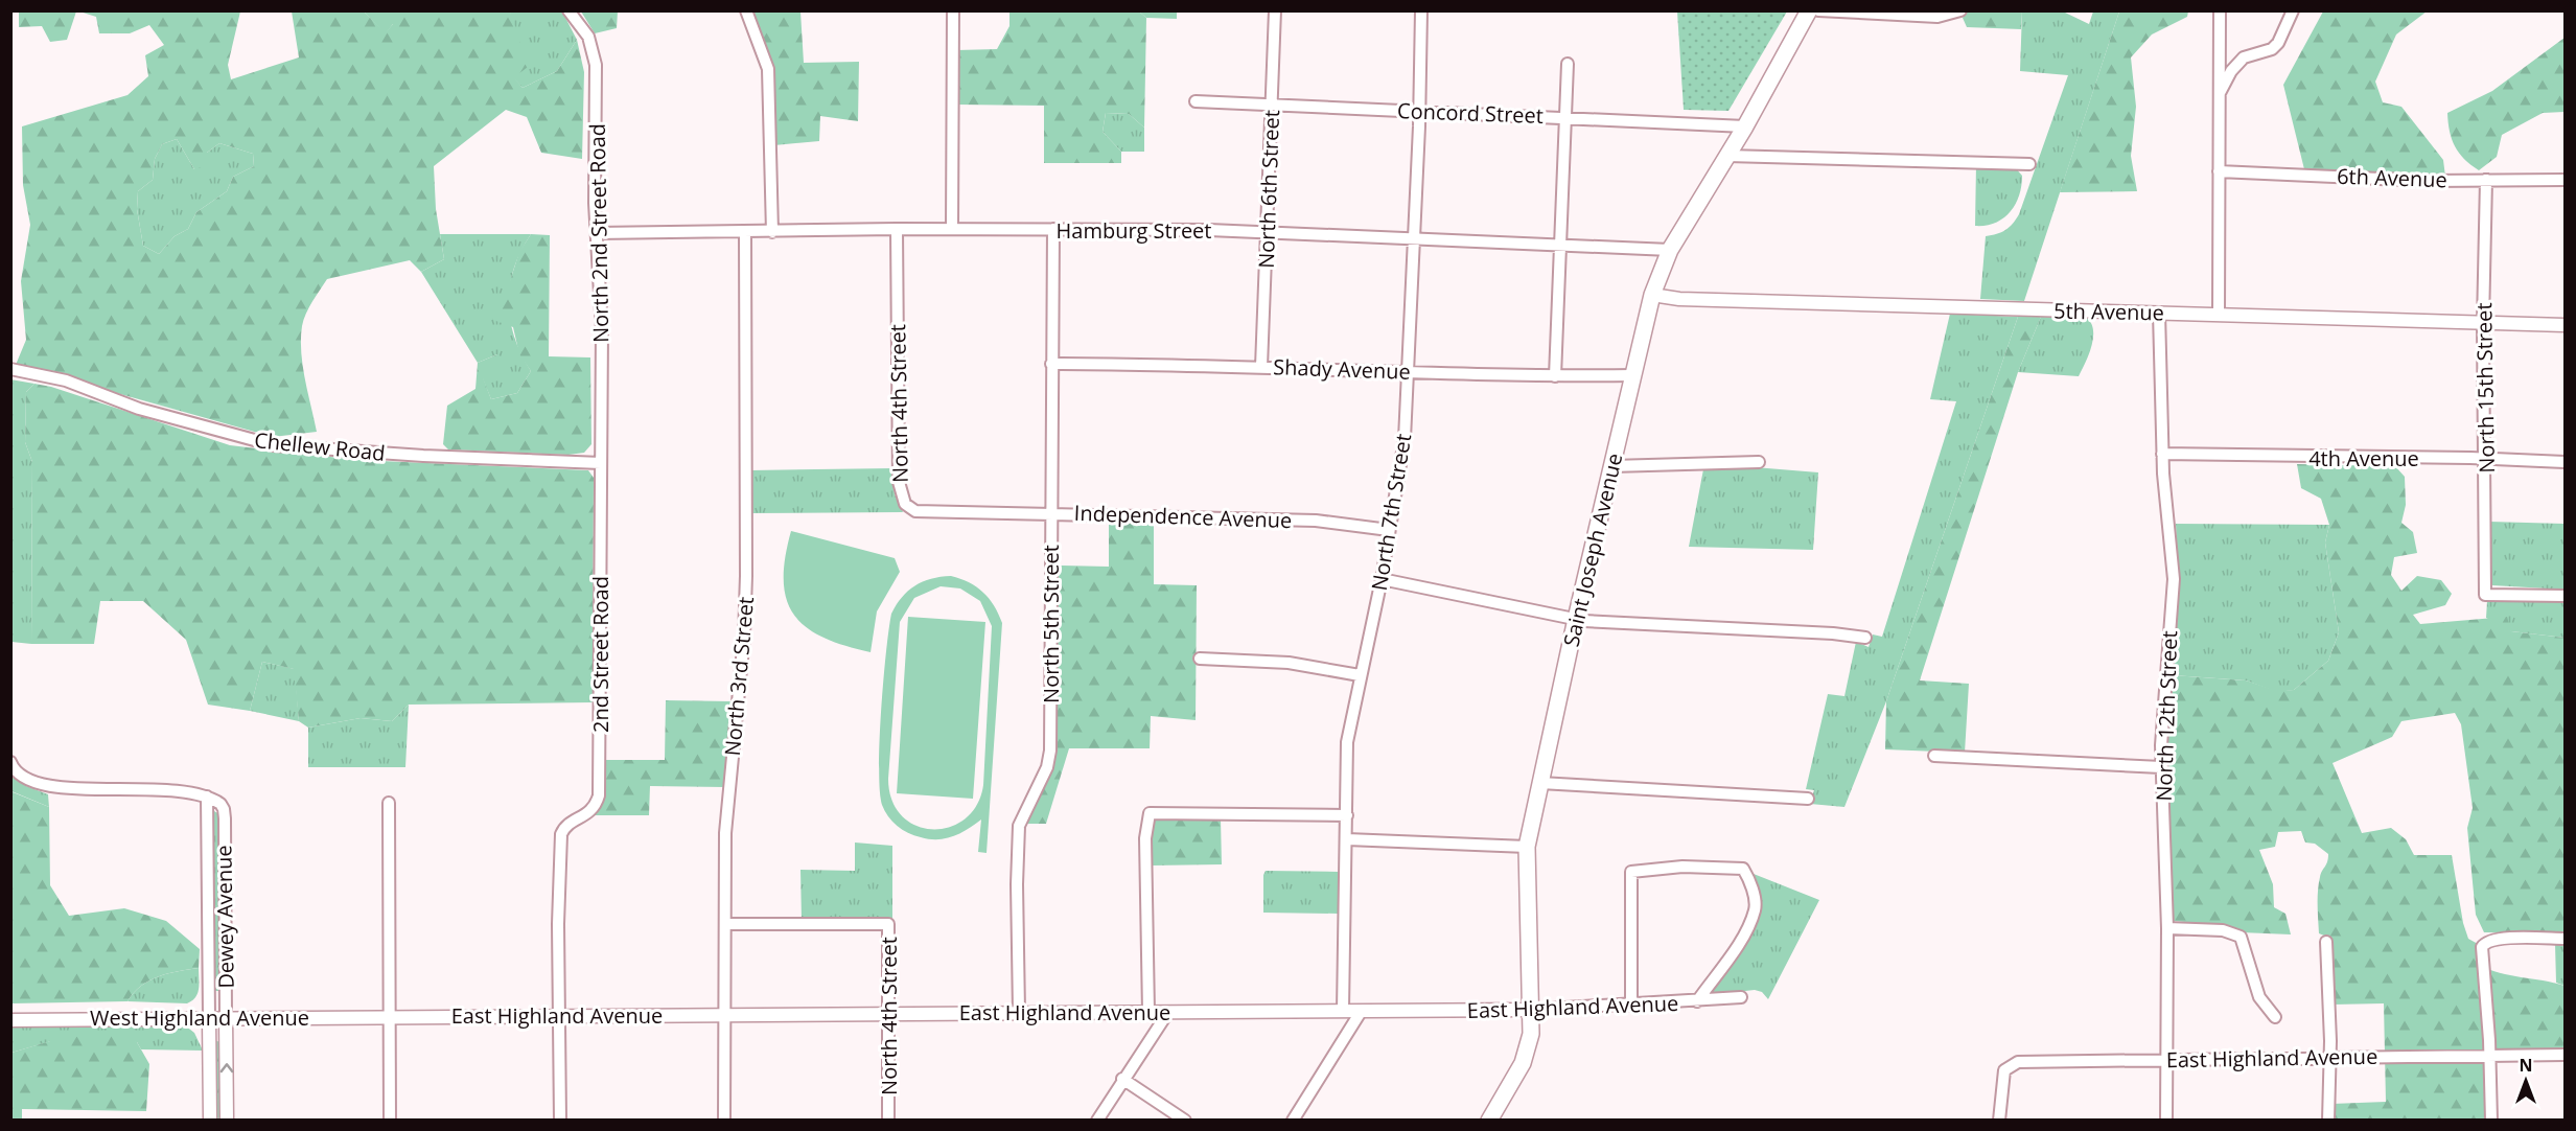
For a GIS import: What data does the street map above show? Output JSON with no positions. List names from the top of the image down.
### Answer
{
  "streets": {
    "main road": ["Saint Joseph Avenue"],
    "street": [
      "Concord Street",
      "6th Avenue",
      "North 6th Street",
      "Hamburg Street",
      "North 2nd Street Road",
      "5th Avenue",
      "Shady Avenue",
      "North 15th Street",
      "North 4th Street",
      "Chellew Road",
      "4th Avenue",
      "North 7th Street",
      "Independence Avenue",
      "North 5th Street",
      "2nd Street Road",
      "North 3rd Street",
      "North 12th Street",
      "Dewey Avenue",
      "East Highland Avenue",
      "West Highland Avenue"
    ]
  },
  "crossings": [
    ["Concord Street", "North 6th Street"],
    ["Concord Street", "North 7th Street"],
    ["Concord Street", "Saint Joseph Avenue"],
    ["6th Avenue", "North 15th Street"],
    ["North 6th Street", "Hamburg Street"],
    ["North 6th Street", "Shady Avenue"],
    ["Hamburg Street", "North 2nd Street Road"],
    ["Hamburg Street", "North 4th Street"],
    ["Hamburg Street", "North 7th Street"],
    ["Hamburg Street", "Saint Joseph Avenue"],
    ["Hamburg Street", "North 5th Street"],
    ["Hamburg Street", "North 3rd Street"],
    ["North 2nd Street Road", "Chellew Road"],
    ["North 2nd Street Road", "2nd Street Road"],
    ["5th Avenue", "North 15th Street"],
    ["5th Avenue", "Saint Joseph Avenue"],
    ["5th Avenue", "North 12th Street"],
    ["Shady Avenue", "North 7th Street"],
    ["Shady Avenue", "Saint Joseph Avenue"],
    ["Shady Avenue", "North 5th Street"],
    ["North 15th Street", "4th Avenue"],
    ["North 4th Street", "Independence Avenue"],
    ["North 4th Street", "North 3rd Street"],
    ["North 4th Street", "East Highland Avenue"],
    ["Chellew Road", "2nd Street Road"],
    ["4th Avenue", "North 12th Street"],
    ["North 7th Street", "Independence Avenue"],
    ["North 7th Street", "East Highland Avenue"],
    ["Independence Avenue", "North 5th Street"],
    ["Saint Joseph Avenue", "East Highland Avenue"],
    ["North 5th Street", "East Highland Avenue"],
    ["2nd Street Road", "East Highland Avenue"],
    ["North 3rd Street", "East Highland Avenue"],
    ["North 12th Street", "East Highland Avenue"],
    ["Dewey Avenue", "West Highland Avenue"],
    ["East Highland Avenue", "West Highland Avenue"]
  ],
  "north": "top"
}
